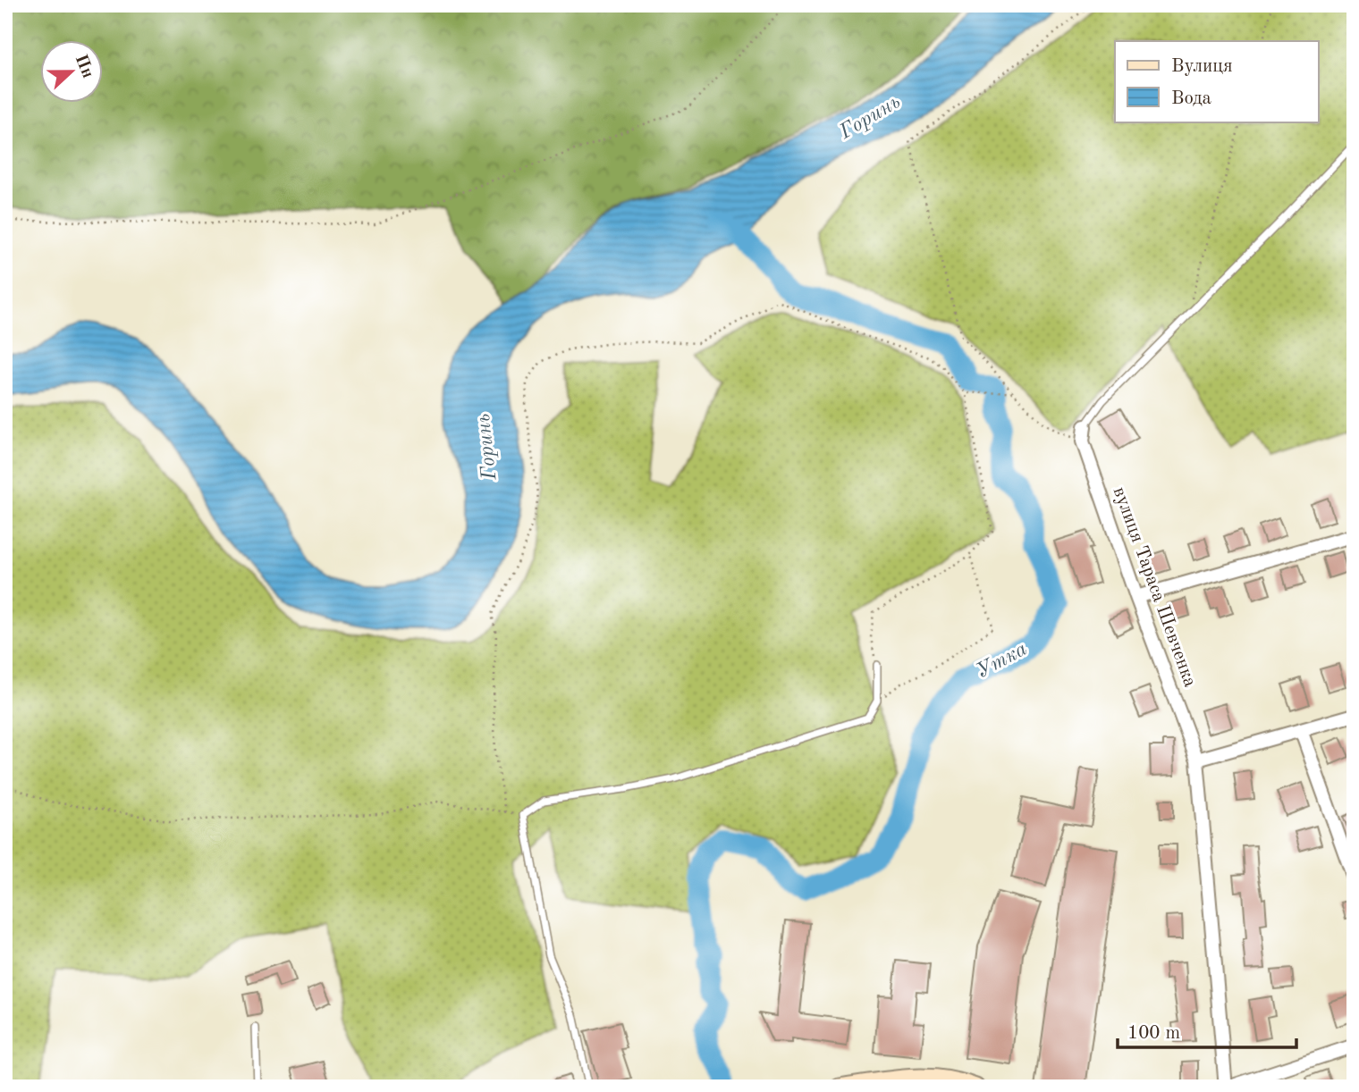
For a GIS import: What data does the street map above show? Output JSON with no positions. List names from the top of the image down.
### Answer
{
  "streets": {
    "street": ["вулиця Тараса Шевченка"]
  },
  "water": ["Горинь", "Утка"],
  "legend": ["Вулиця", "Вода"],
  "scale_bar": "100 m",
  "north": "right"
}
